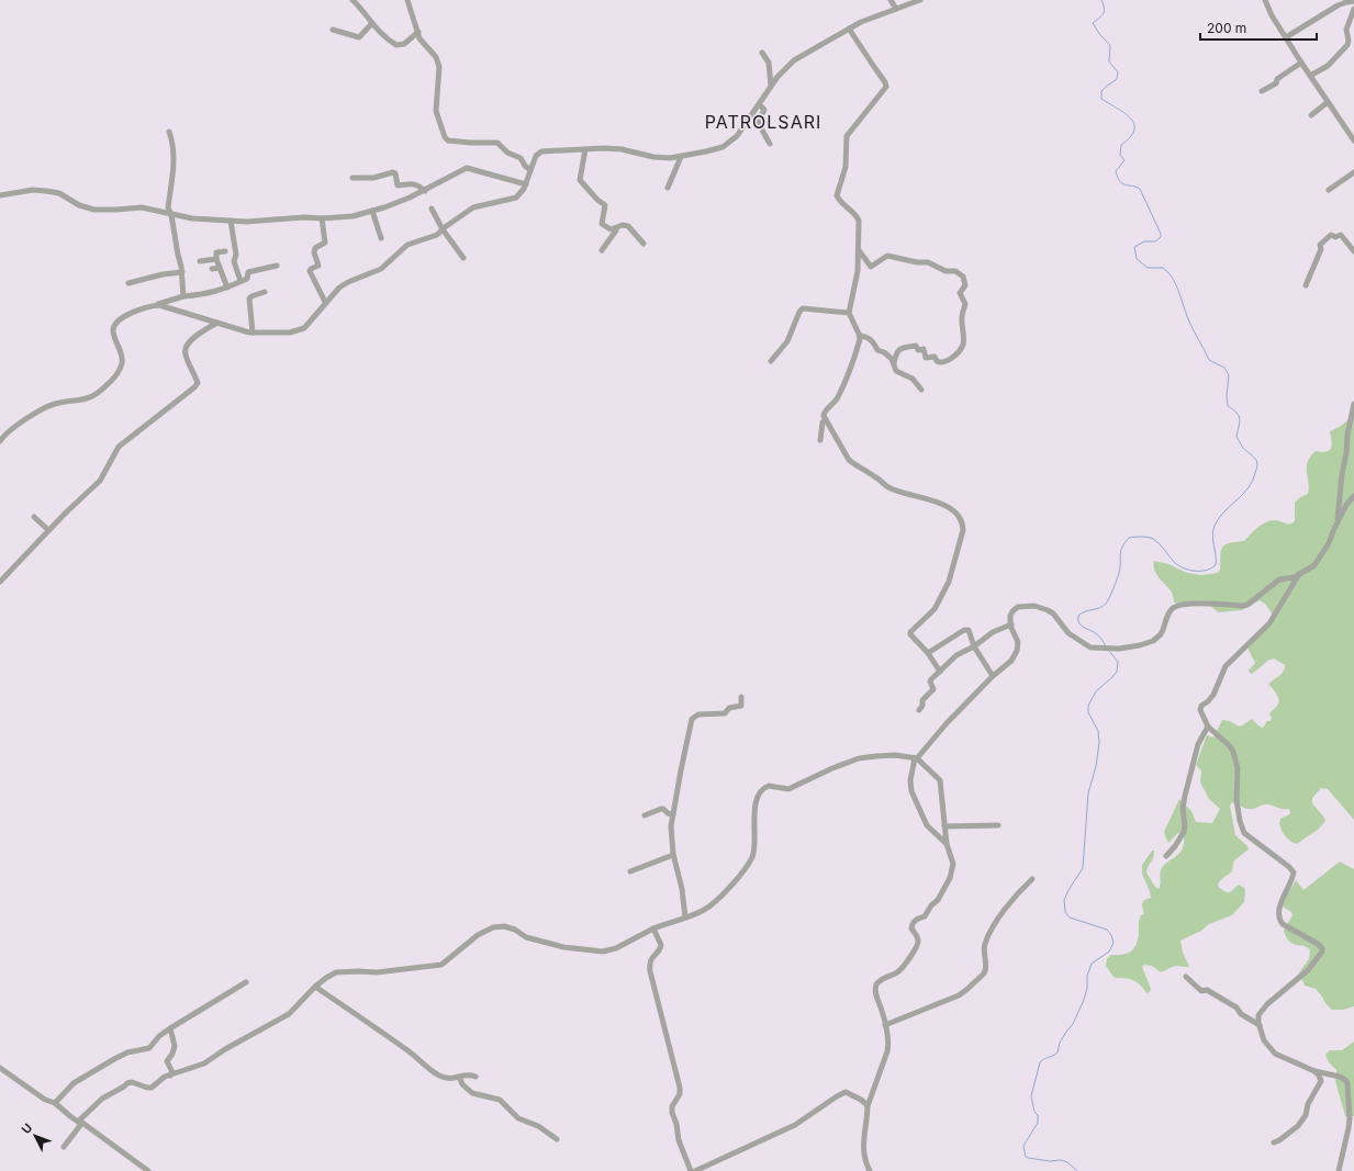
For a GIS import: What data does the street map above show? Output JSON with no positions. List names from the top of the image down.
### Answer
{
  "districts": ["PATROLSARI"],
  "scale_bar": "200 m",
  "north": "top left"
}
